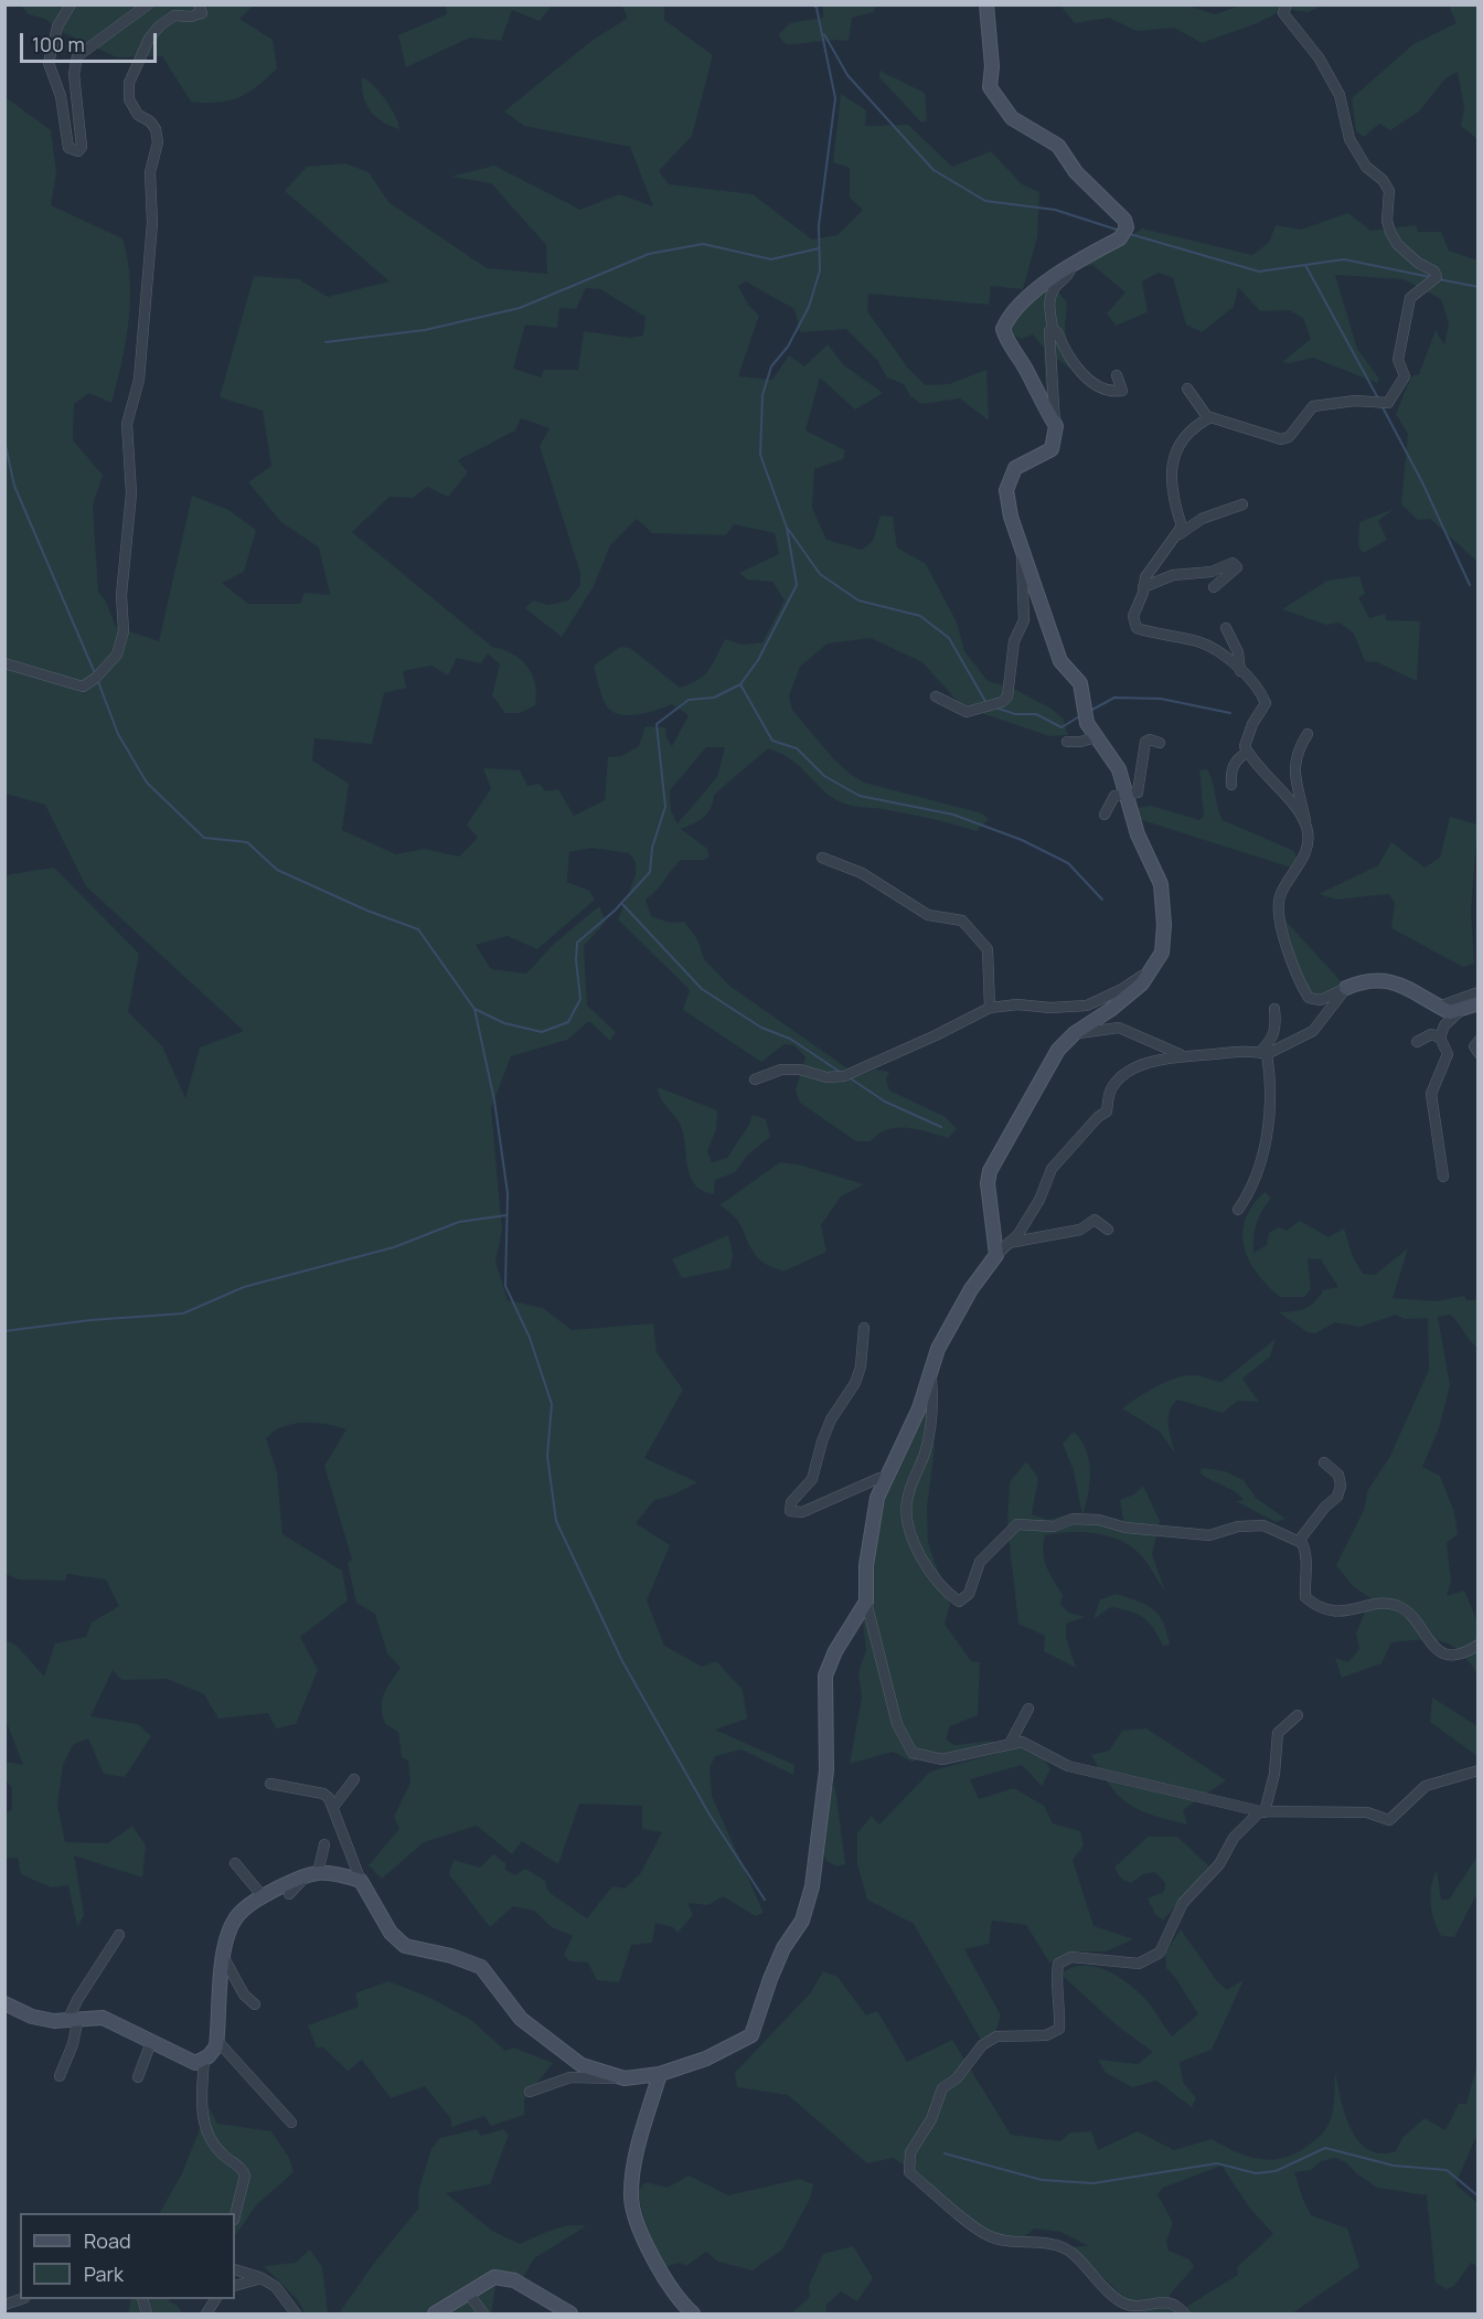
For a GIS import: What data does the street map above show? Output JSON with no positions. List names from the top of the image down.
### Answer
{
  "legend": ["Road", "Park"],
  "scale_bar": "100 m"
}
